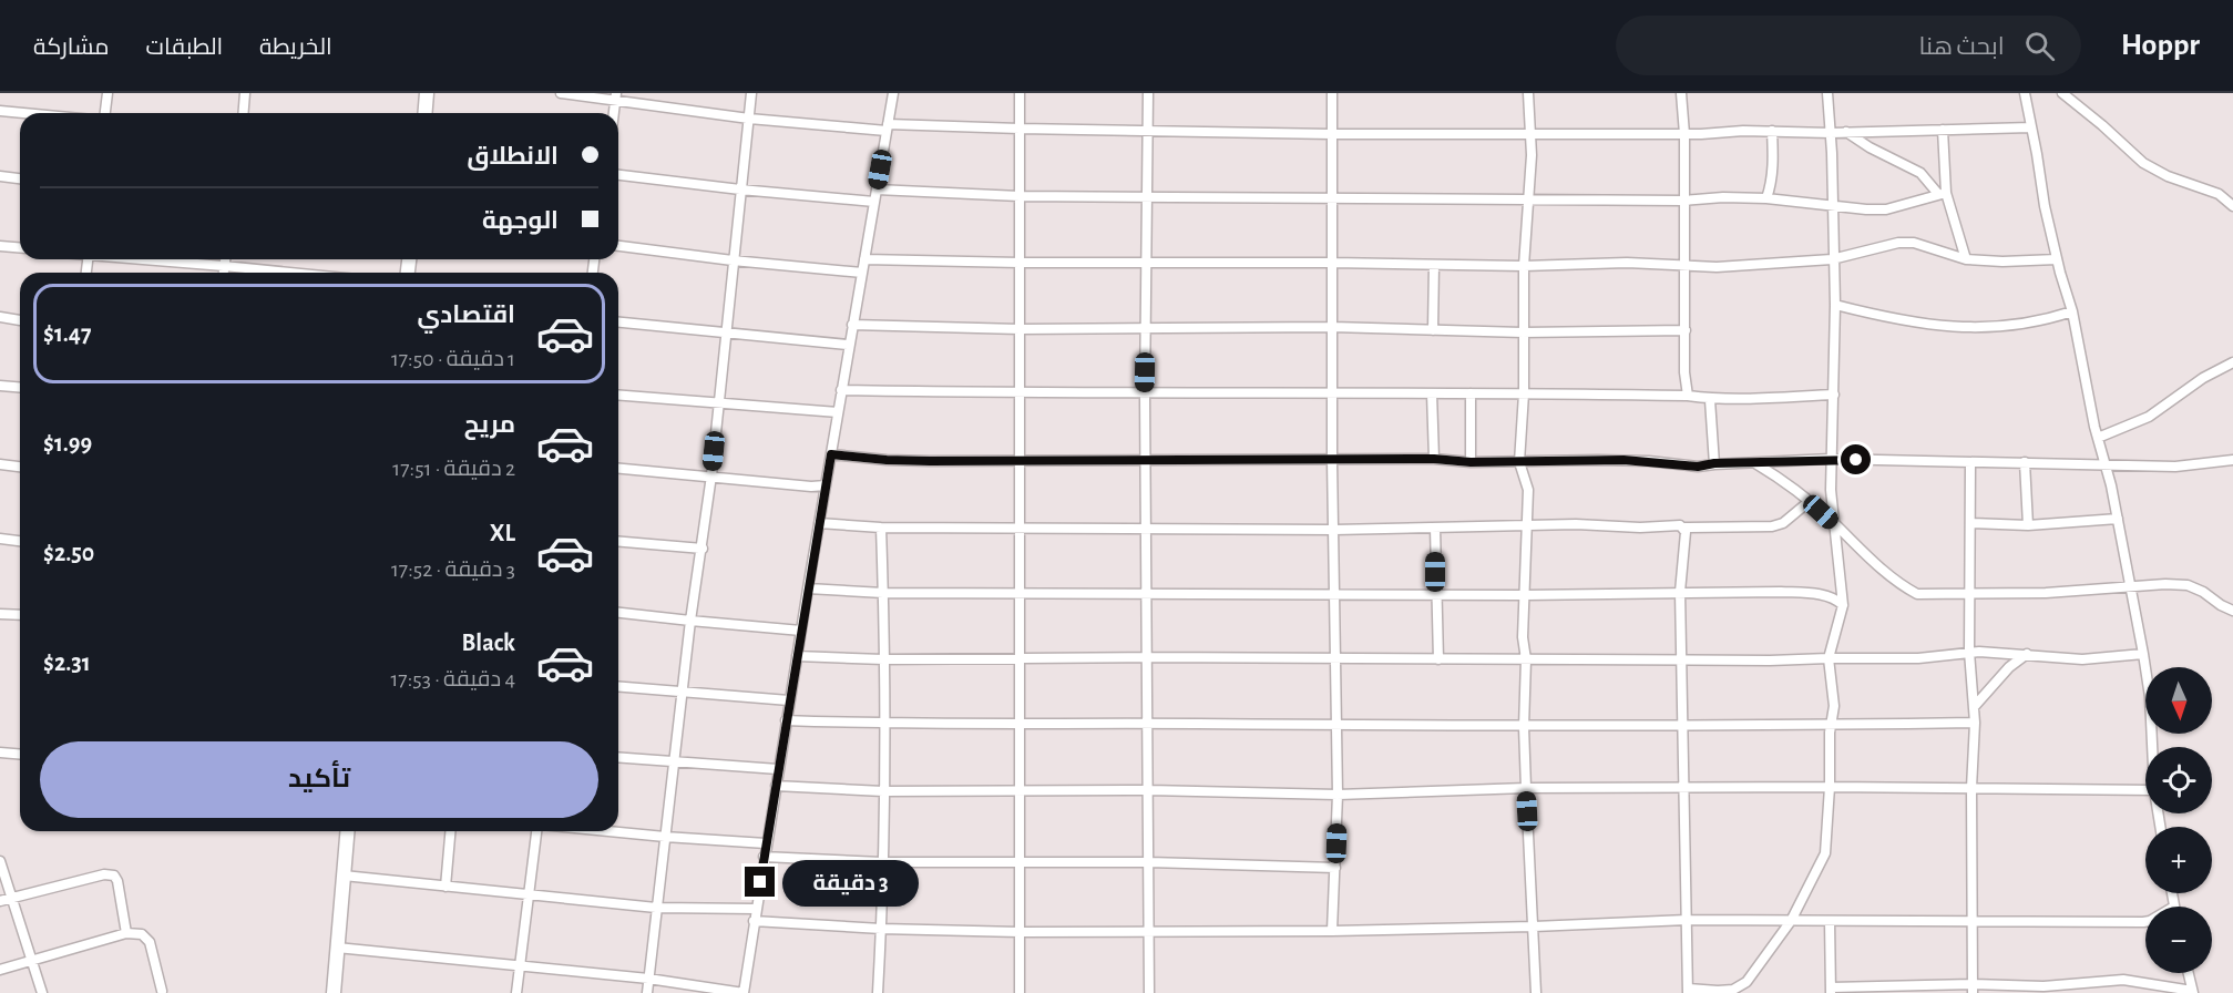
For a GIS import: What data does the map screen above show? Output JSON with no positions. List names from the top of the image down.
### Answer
{
  "north": "bottom",
  "page": {
    "header": "Hoppr",
    "search": "ابحث هنا",
    "nav": ["الخريطة", "الطبقات", "مشاركة"],
    "banner": ["الانطلاق", "الوجهة"],
    "list": [
      {
        "name": "اقتصادي",
        "note": "1 دقيقة · 17:50",
        "value": "$1.47"
      },
      {
        "name": "مريح",
        "note": "2 دقيقة · 17:51",
        "value": "$1.99"
      },
      {
        "name": "XL",
        "note": "3 دقيقة · 17:52",
        "value": "$2.50"
      },
      {
        "name": "Black",
        "note": "4 دقيقة · 17:53",
        "value": "$2.31"
      }
    ],
    "map_buttons": ["+", "−"],
    "buttons": "تأكيد",
    "bubble": "3 دقيقة"
  }
}
